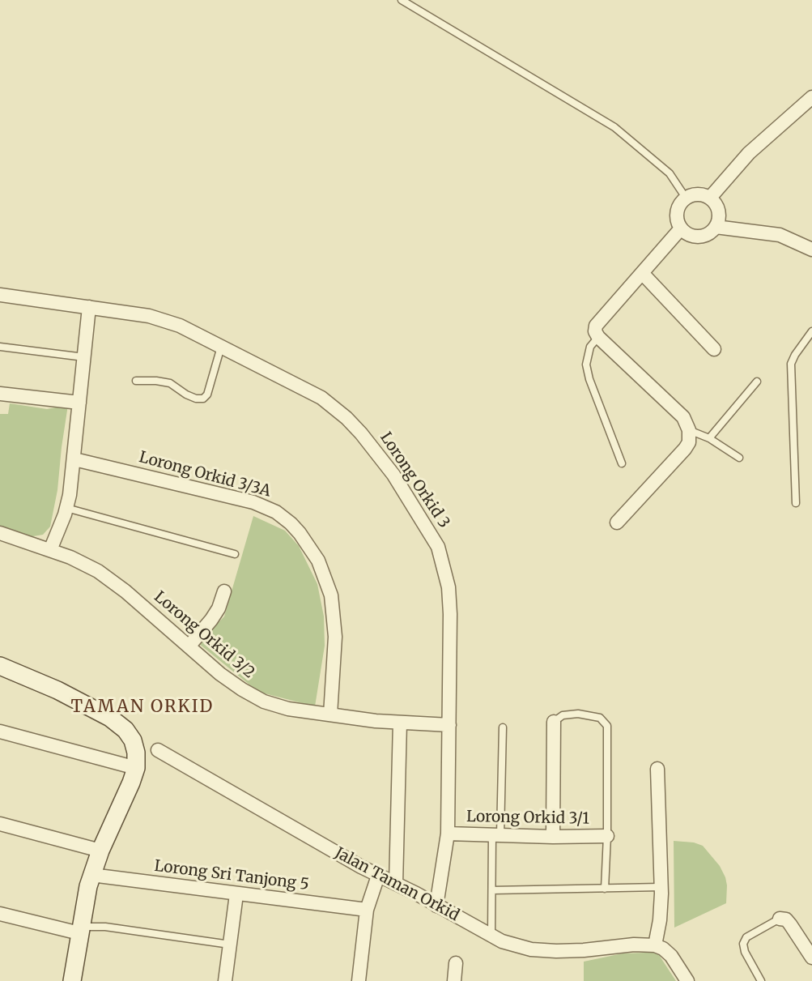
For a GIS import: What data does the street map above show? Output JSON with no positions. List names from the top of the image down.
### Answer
{
  "streets": {
    "street": [
      "Lorong Orkid 3/3A",
      "Lorong Orkid 3",
      "Lorong Orkid 3/2",
      "Lorong Orkid 3/1",
      "Lorong Sri Tanjong 5",
      "Jalan Taman Orkid"
    ]
  },
  "crossings": [
    ["Lorong Orkid 3/3A", "Lorong Orkid 3/2"],
    ["Lorong Orkid 3", "Lorong Orkid 3/2"],
    ["Lorong Orkid 3", "Lorong Orkid 3/1"],
    ["Lorong Orkid 3", "Jalan Taman Orkid"]
  ],
  "districts": ["TAMAN ORKID"]
}
